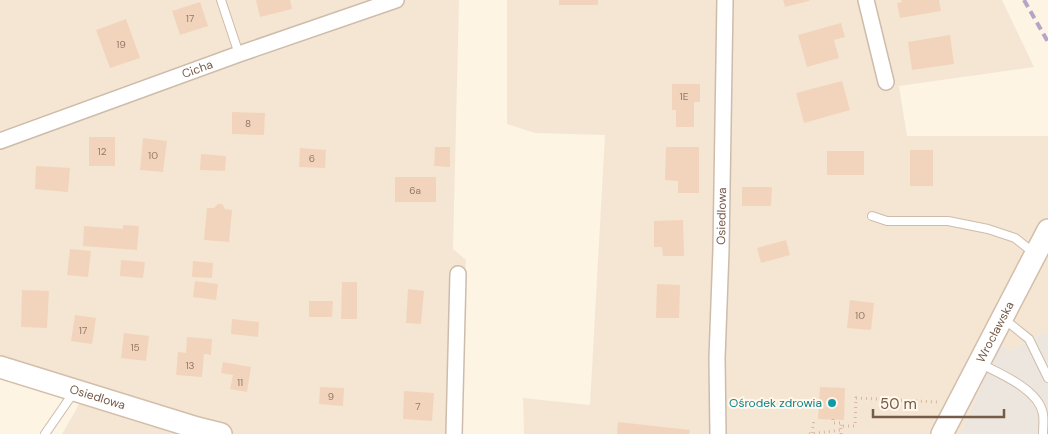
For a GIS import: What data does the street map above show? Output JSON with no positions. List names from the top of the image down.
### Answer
{
  "streets": {
    "street": ["Cicha", "Osiedlowa", "Wrocławska"]
  },
  "places": ["Ośrodek zdrowia"],
  "house_numbers": [
    "17",
    "19",
    "1E",
    "8",
    "12",
    "10",
    "6",
    "6a",
    "10",
    "17",
    "15",
    "13",
    "11",
    "9",
    "7"
  ],
  "scale_bar": "50 m"
}
